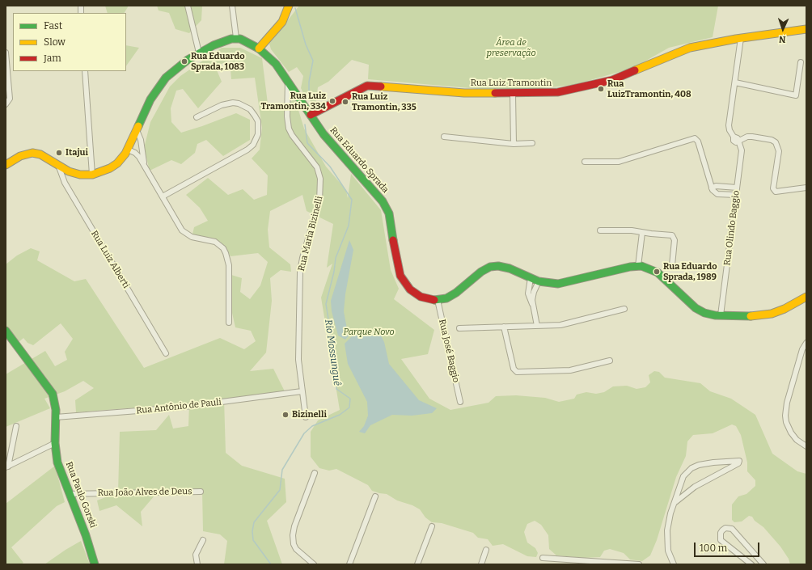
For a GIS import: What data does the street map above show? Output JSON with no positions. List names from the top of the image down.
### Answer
{
  "streets": {
    "main road": ["Rua Luiz Tramontin", "Rua Eduardo Sprada", "Rua Paulo Gorski"],
    "street": [
      "Rua Olindo Baggio",
      "Rua Maria Bizinelli",
      "Rua Luiz Alberti",
      "Rua José Baggio",
      "Rua Antônio de Pauli",
      "Rua João Alves de Deus"
    ]
  },
  "crossings": [
    ["Rua Luiz Tramontin", "Rua Eduardo Sprada"],
    ["Rua Eduardo Sprada", "Rua Maria Bizinelli"],
    ["Rua Eduardo Sprada", "Rua José Baggio"],
    ["Rua Maria Bizinelli", "Rua Antônio de Pauli"],
    ["Rua Antônio de Pauli", "Rua Paulo Gorski"],
    ["Rua João Alves de Deus", "Rua Paulo Gorski"]
  ],
  "water": ["Rio Mossunguê"],
  "parks": ["Área de preservação", "Parque Novo"],
  "places": [
    "Rua Eduardo Sprada, 1083",
    "Rua LuizTramontin, 408",
    "Rua Luiz Tramontin, 334",
    "Rua Luiz Tramontin, 335",
    "Itajui",
    "Rua Eduardo Sprada, 1989",
    "Bizinelli"
  ],
  "legend": ["Fast", "Slow", "Jam"],
  "scale_bar": "100 m",
  "north": "bottom"
}
